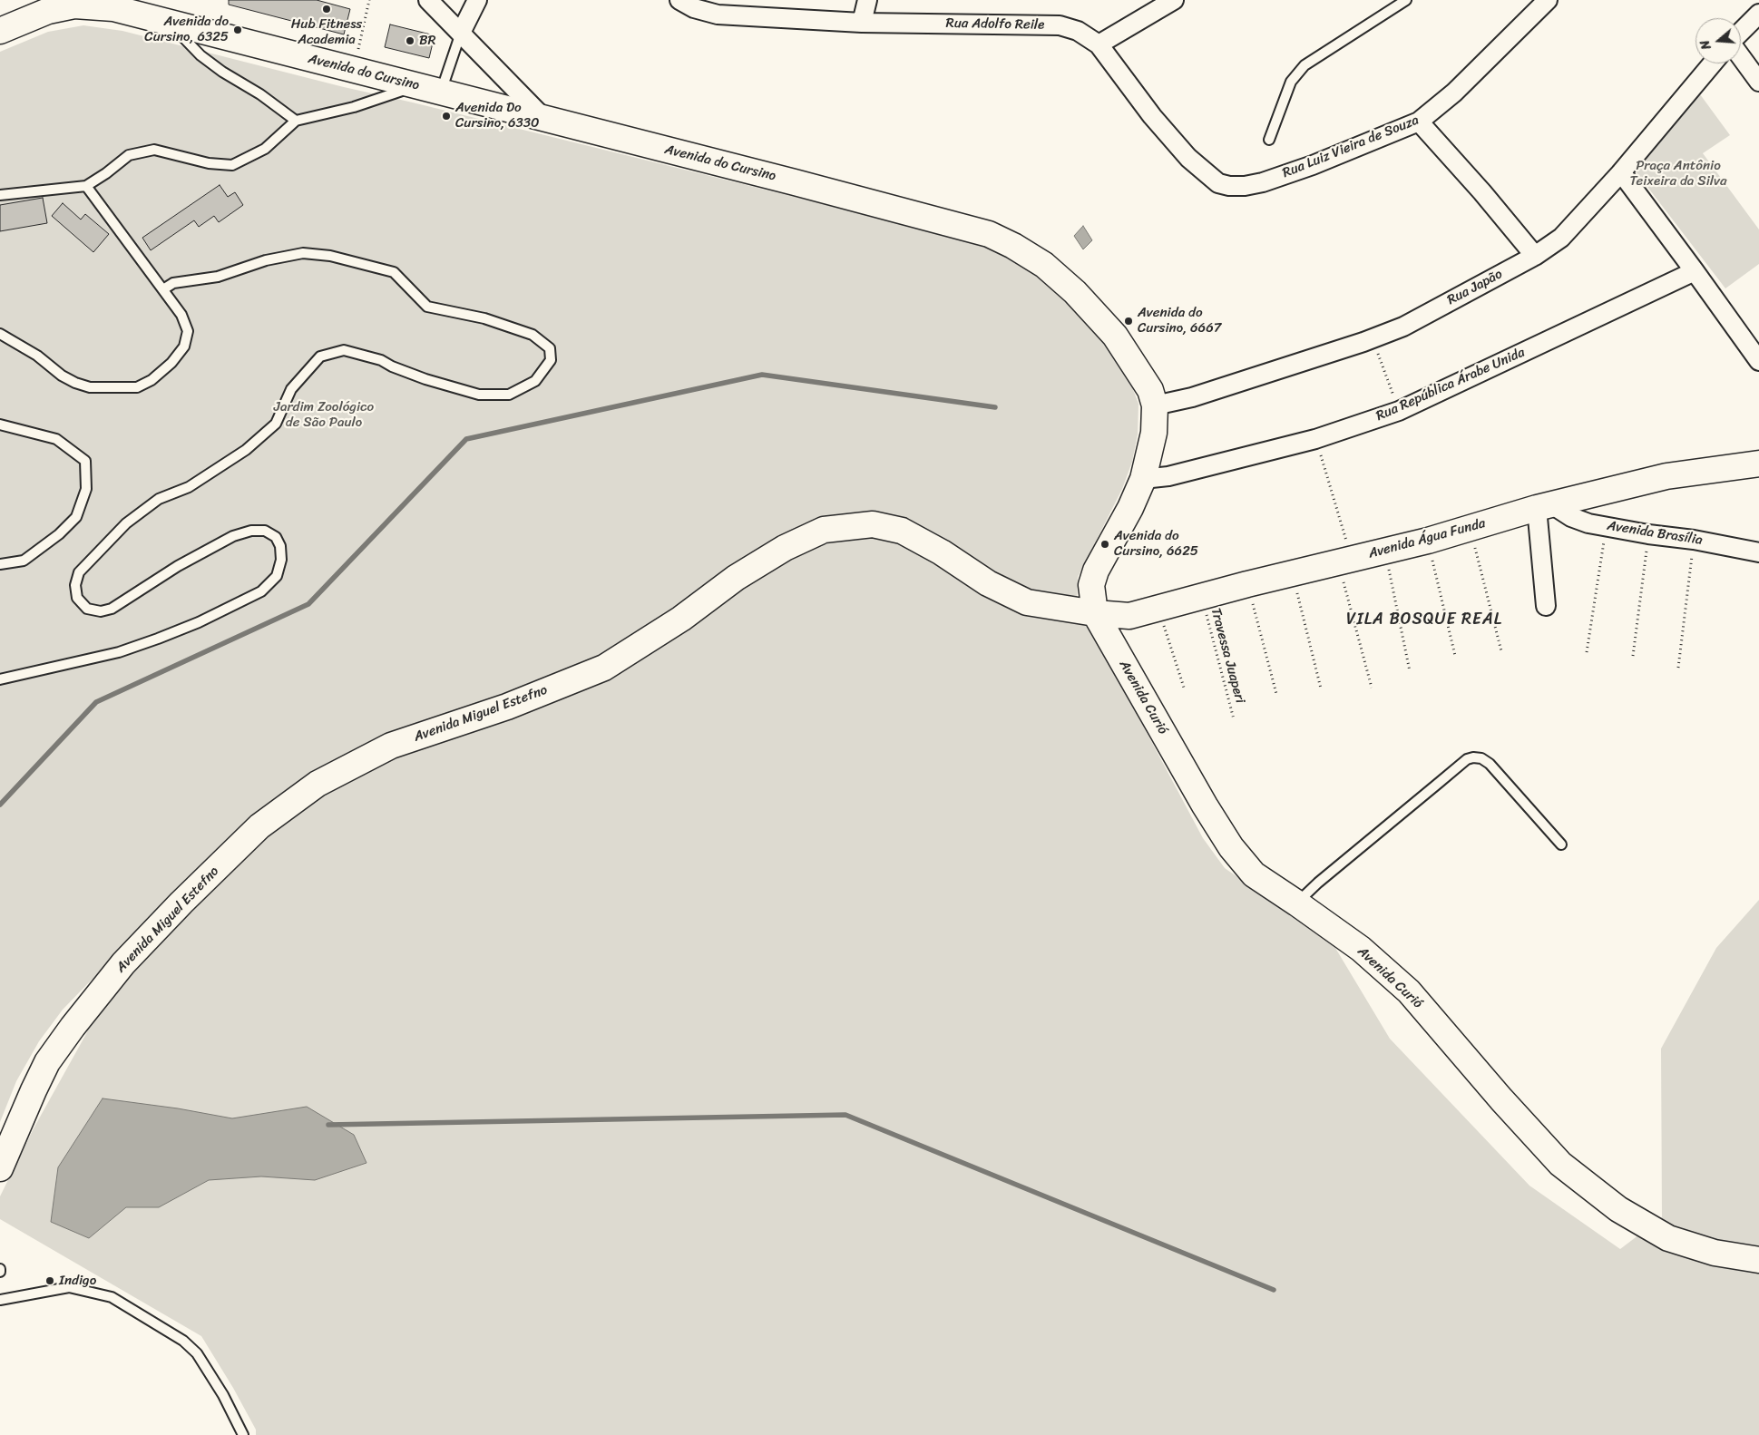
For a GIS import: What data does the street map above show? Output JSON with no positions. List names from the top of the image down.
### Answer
{
  "streets": {
    "main road": [
      "Avenida do Cursino",
      "Avenida Água Funda",
      "Avenida Curió",
      "Avenida Miguel Estefno"
    ],
    "street": [
      "Rua Adolfo Reile",
      "Rua Luiz Vieira de Souza",
      "Rua Japão",
      "Rua República Árabe Unida",
      "Avenida Brasília"
    ],
    "path": ["Travessa Juaperi"]
  },
  "crossings": [
    ["Rua Adolfo Reile", "Rua Luiz Vieira de Souza"],
    ["Avenida do Cursino", "Rua Japão"],
    ["Avenida do Cursino", "Rua República Árabe Unida"],
    ["Avenida do Cursino", "Avenida Água Funda"],
    ["Avenida do Cursino", "Avenida Curió"],
    ["Avenida do Cursino", "Avenida Miguel Estefno"],
    ["Avenida Brasília", "Avenida Água Funda"],
    ["Avenida Água Funda", "Travessa Juaperi"],
    ["Avenida Água Funda", "Avenida Curió"],
    ["Avenida Água Funda", "Avenida Miguel Estefno"],
    ["Avenida Curió", "Avenida Miguel Estefno"]
  ],
  "districts": ["VILA BOSQUE REAL"],
  "parks": ["Praça Antônio Teixeira da Silva", "Jardim Zoológico de São Paulo"],
  "places": [
    "Hub Fitness Academia",
    "Avenida do Cursino, 6325",
    "BR",
    "Avenida Do Cursino, 6330",
    "Avenida do Cursino, 6667",
    "Avenida do Cursino, 6625",
    "Indigo"
  ],
  "north": "left"
}
